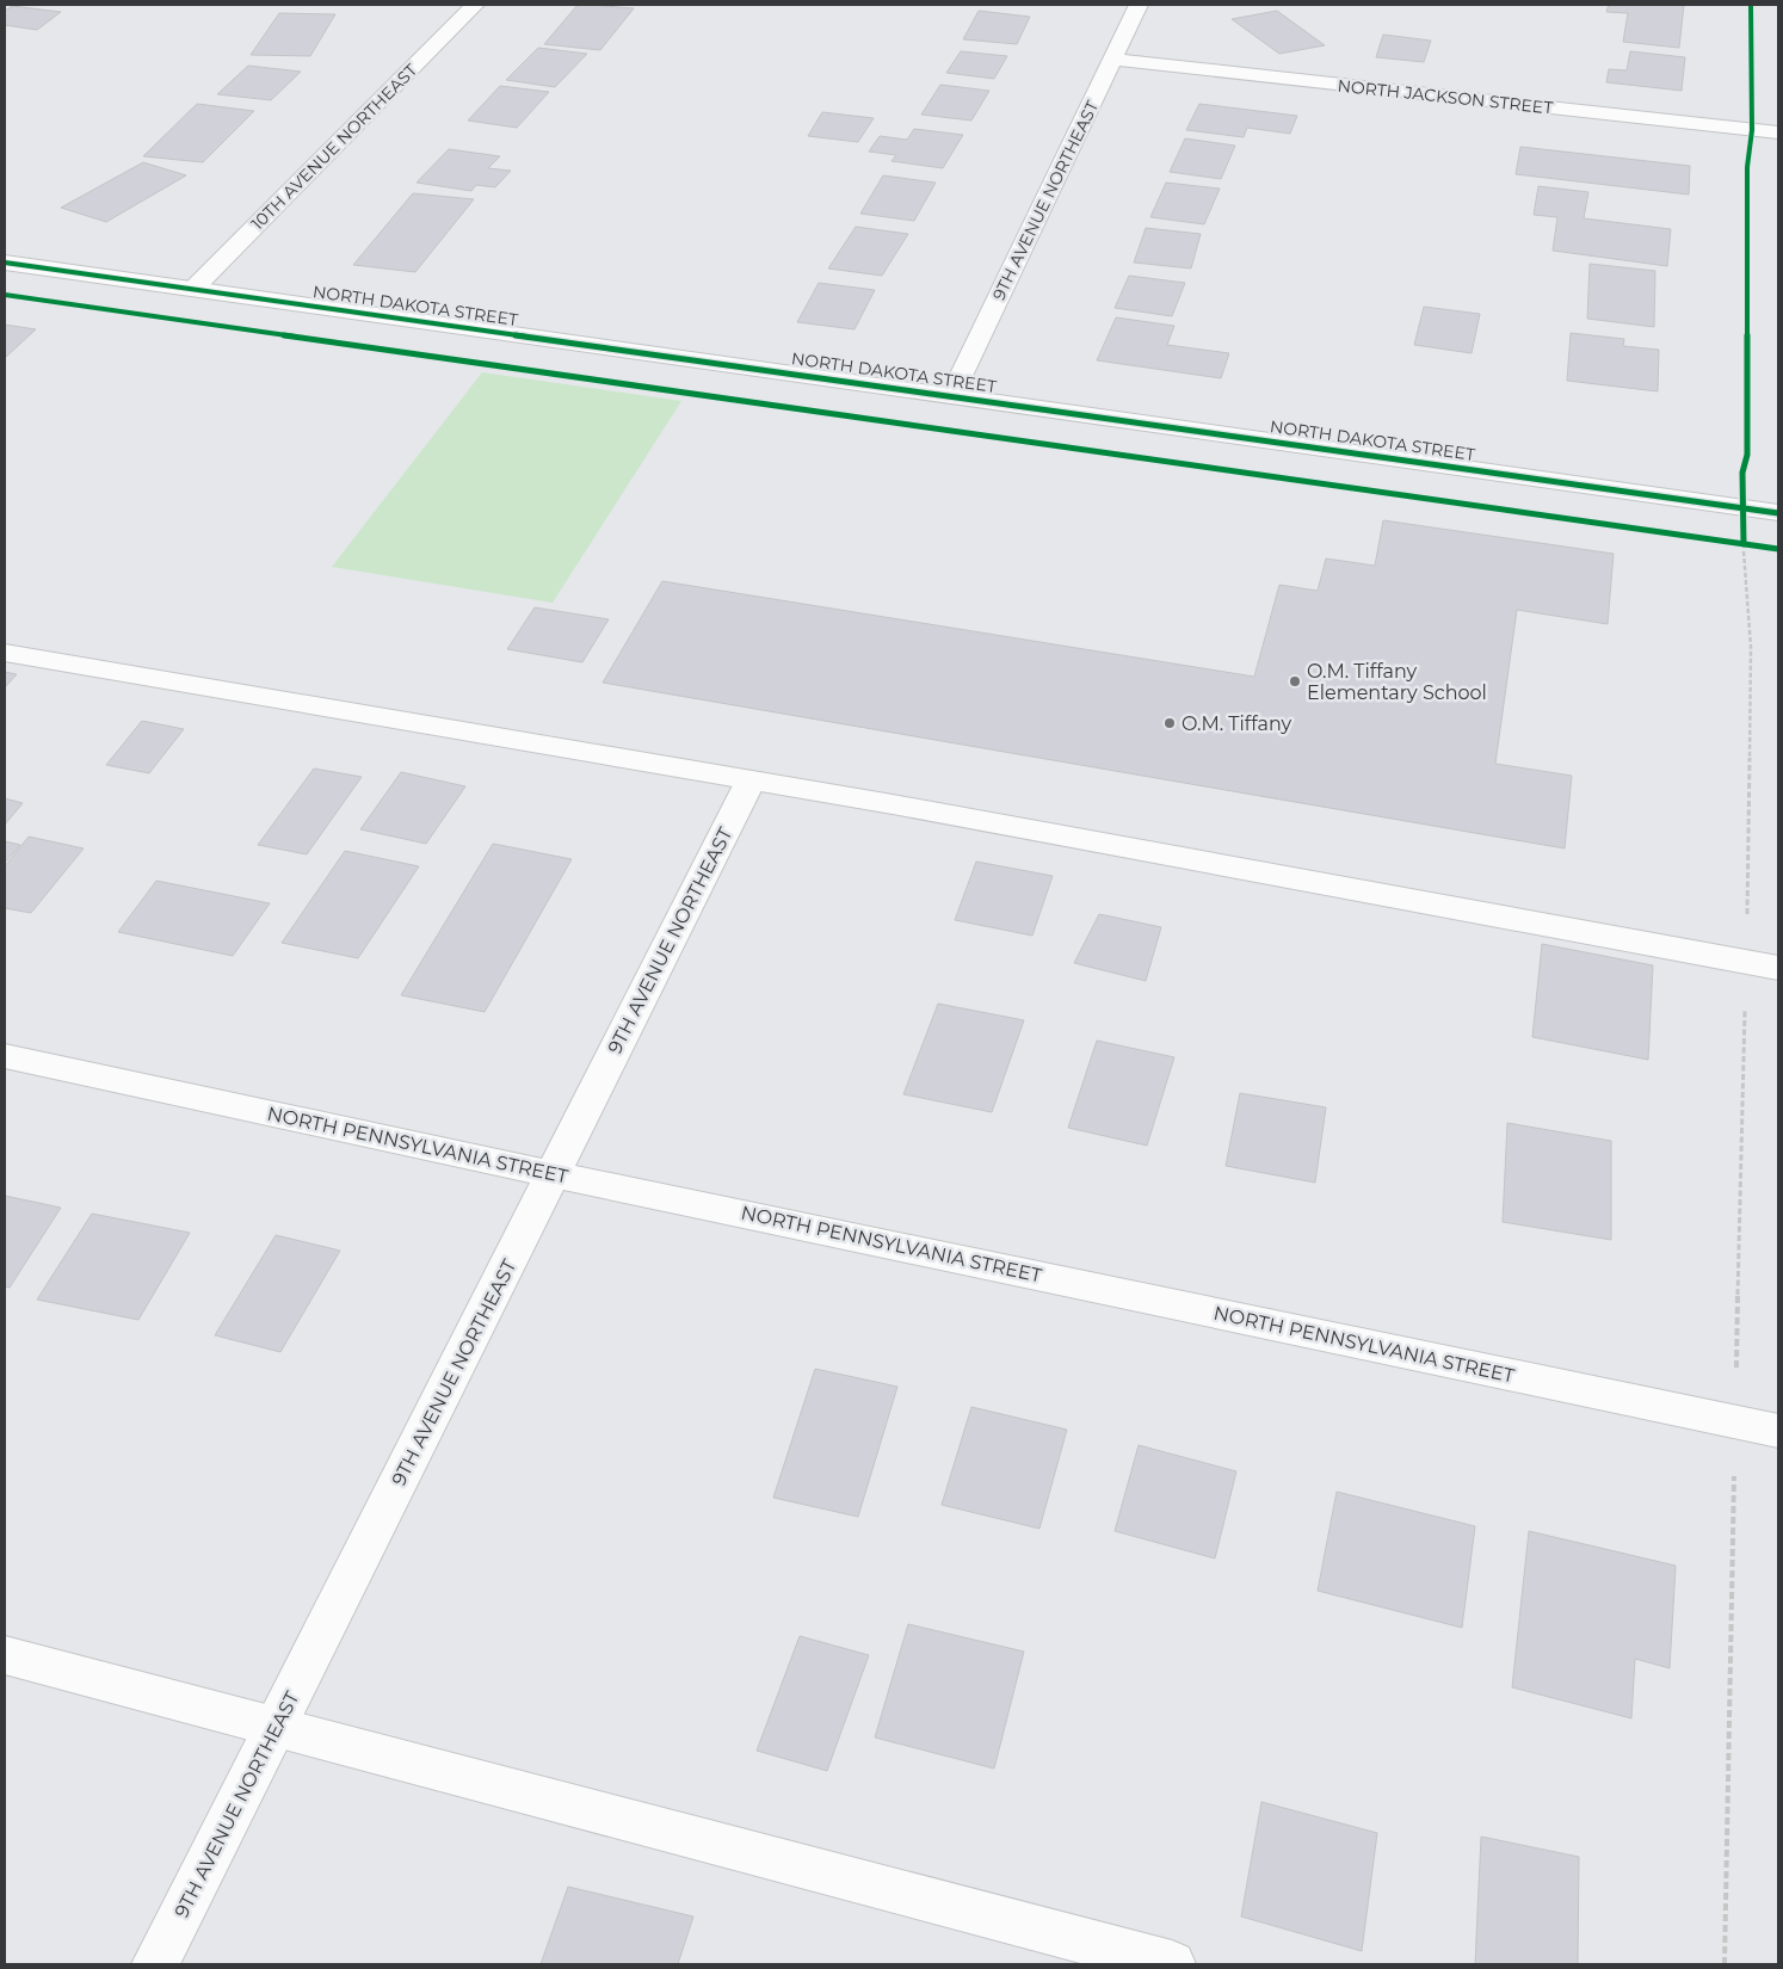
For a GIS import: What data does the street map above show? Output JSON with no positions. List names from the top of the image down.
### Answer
{
  "streets": {
    "street": [
      "NORTH JACKSON STREET",
      "10TH AVENUE NORTHEAST",
      "9TH AVENUE NORTHEAST",
      "NORTH DAKOTA STREET",
      "NORTH PENNSYLVANIA STREET"
    ]
  },
  "crossings": [
    ["NORTH JACKSON STREET", "9TH AVENUE NORTHEAST"],
    ["10TH AVENUE NORTHEAST", "NORTH DAKOTA STREET"],
    ["9TH AVENUE NORTHEAST", "NORTH DAKOTA STREET"],
    ["9TH AVENUE NORTHEAST", "NORTH PENNSYLVANIA STREET"]
  ],
  "places": ["O.M. Tiffany Elementary School", "O.M. Tiffany"]
}
